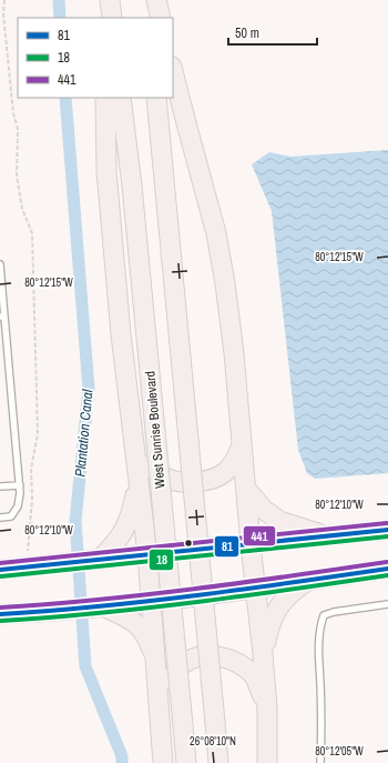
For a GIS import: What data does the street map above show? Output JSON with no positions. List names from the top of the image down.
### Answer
{
  "streets": {
    "main road": ["West Sunrise Boulevard"]
  },
  "water": ["Plantation Canal"],
  "lines": ["transit line 441", "transit line 81", "transit line 18"],
  "legend": ["81", "18", "441"],
  "scale_bar": "50 m",
  "coordinates": [
    "80°12'15\"W",
    "80°12'10\"W",
    "26°08'10\"N",
    "80°12'05\"W"
  ]
}
